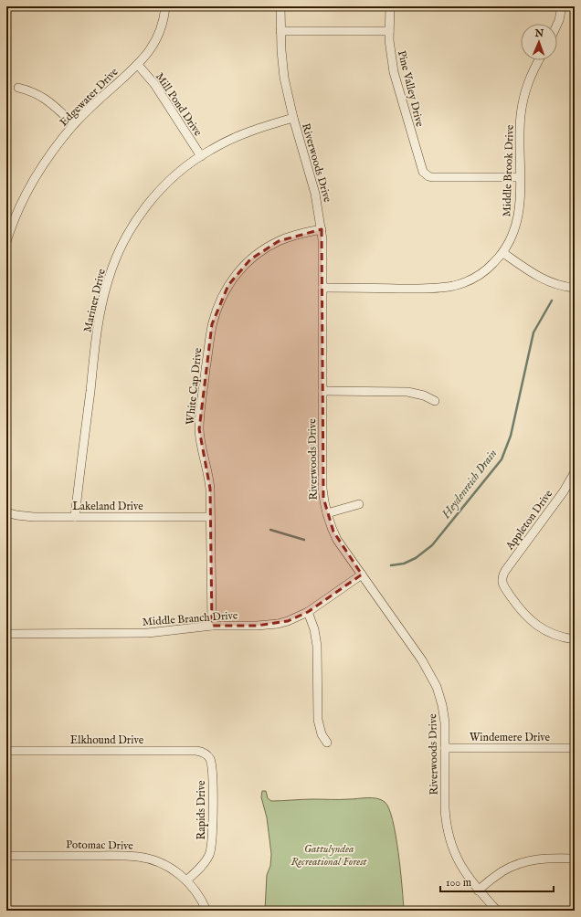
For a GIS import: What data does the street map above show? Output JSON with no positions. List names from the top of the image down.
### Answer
{
  "streets": {
    "street": [
      "Pine Valley Drive",
      "Edgewater Drive",
      "Mill Pond Drive",
      "Riverwoods Drive",
      "Middle Brook Drive",
      "Mariner Drive",
      "White Cap Drive",
      "Lakeland Drive",
      "Appleton Drive",
      "Middle Branch Drive",
      "Windemere Drive",
      "Elkhound Drive",
      "Rapids Drive",
      "Potomac Drive"
    ]
  },
  "crossings": [
    ["Pine Valley Drive", "Middle Brook Drive"],
    ["Edgewater Drive", "Mill Pond Drive"],
    ["Mill Pond Drive", "Mariner Drive"],
    ["Riverwoods Drive", "Middle Brook Drive"],
    ["Riverwoods Drive", "Mariner Drive"],
    ["Riverwoods Drive", "White Cap Drive"],
    ["Riverwoods Drive", "Middle Branch Drive"],
    ["Riverwoods Drive", "Windemere Drive"],
    ["Mariner Drive", "Lakeland Drive"],
    ["White Cap Drive", "Lakeland Drive"],
    ["White Cap Drive", "Middle Branch Drive"],
    ["Elkhound Drive", "Rapids Drive"],
    ["Rapids Drive", "Potomac Drive"]
  ],
  "water": ["Heydenreich Drain"],
  "parks": ["Gattulyndea Recreational Forest"],
  "scale_bar": "100 m",
  "north": "top"
}
